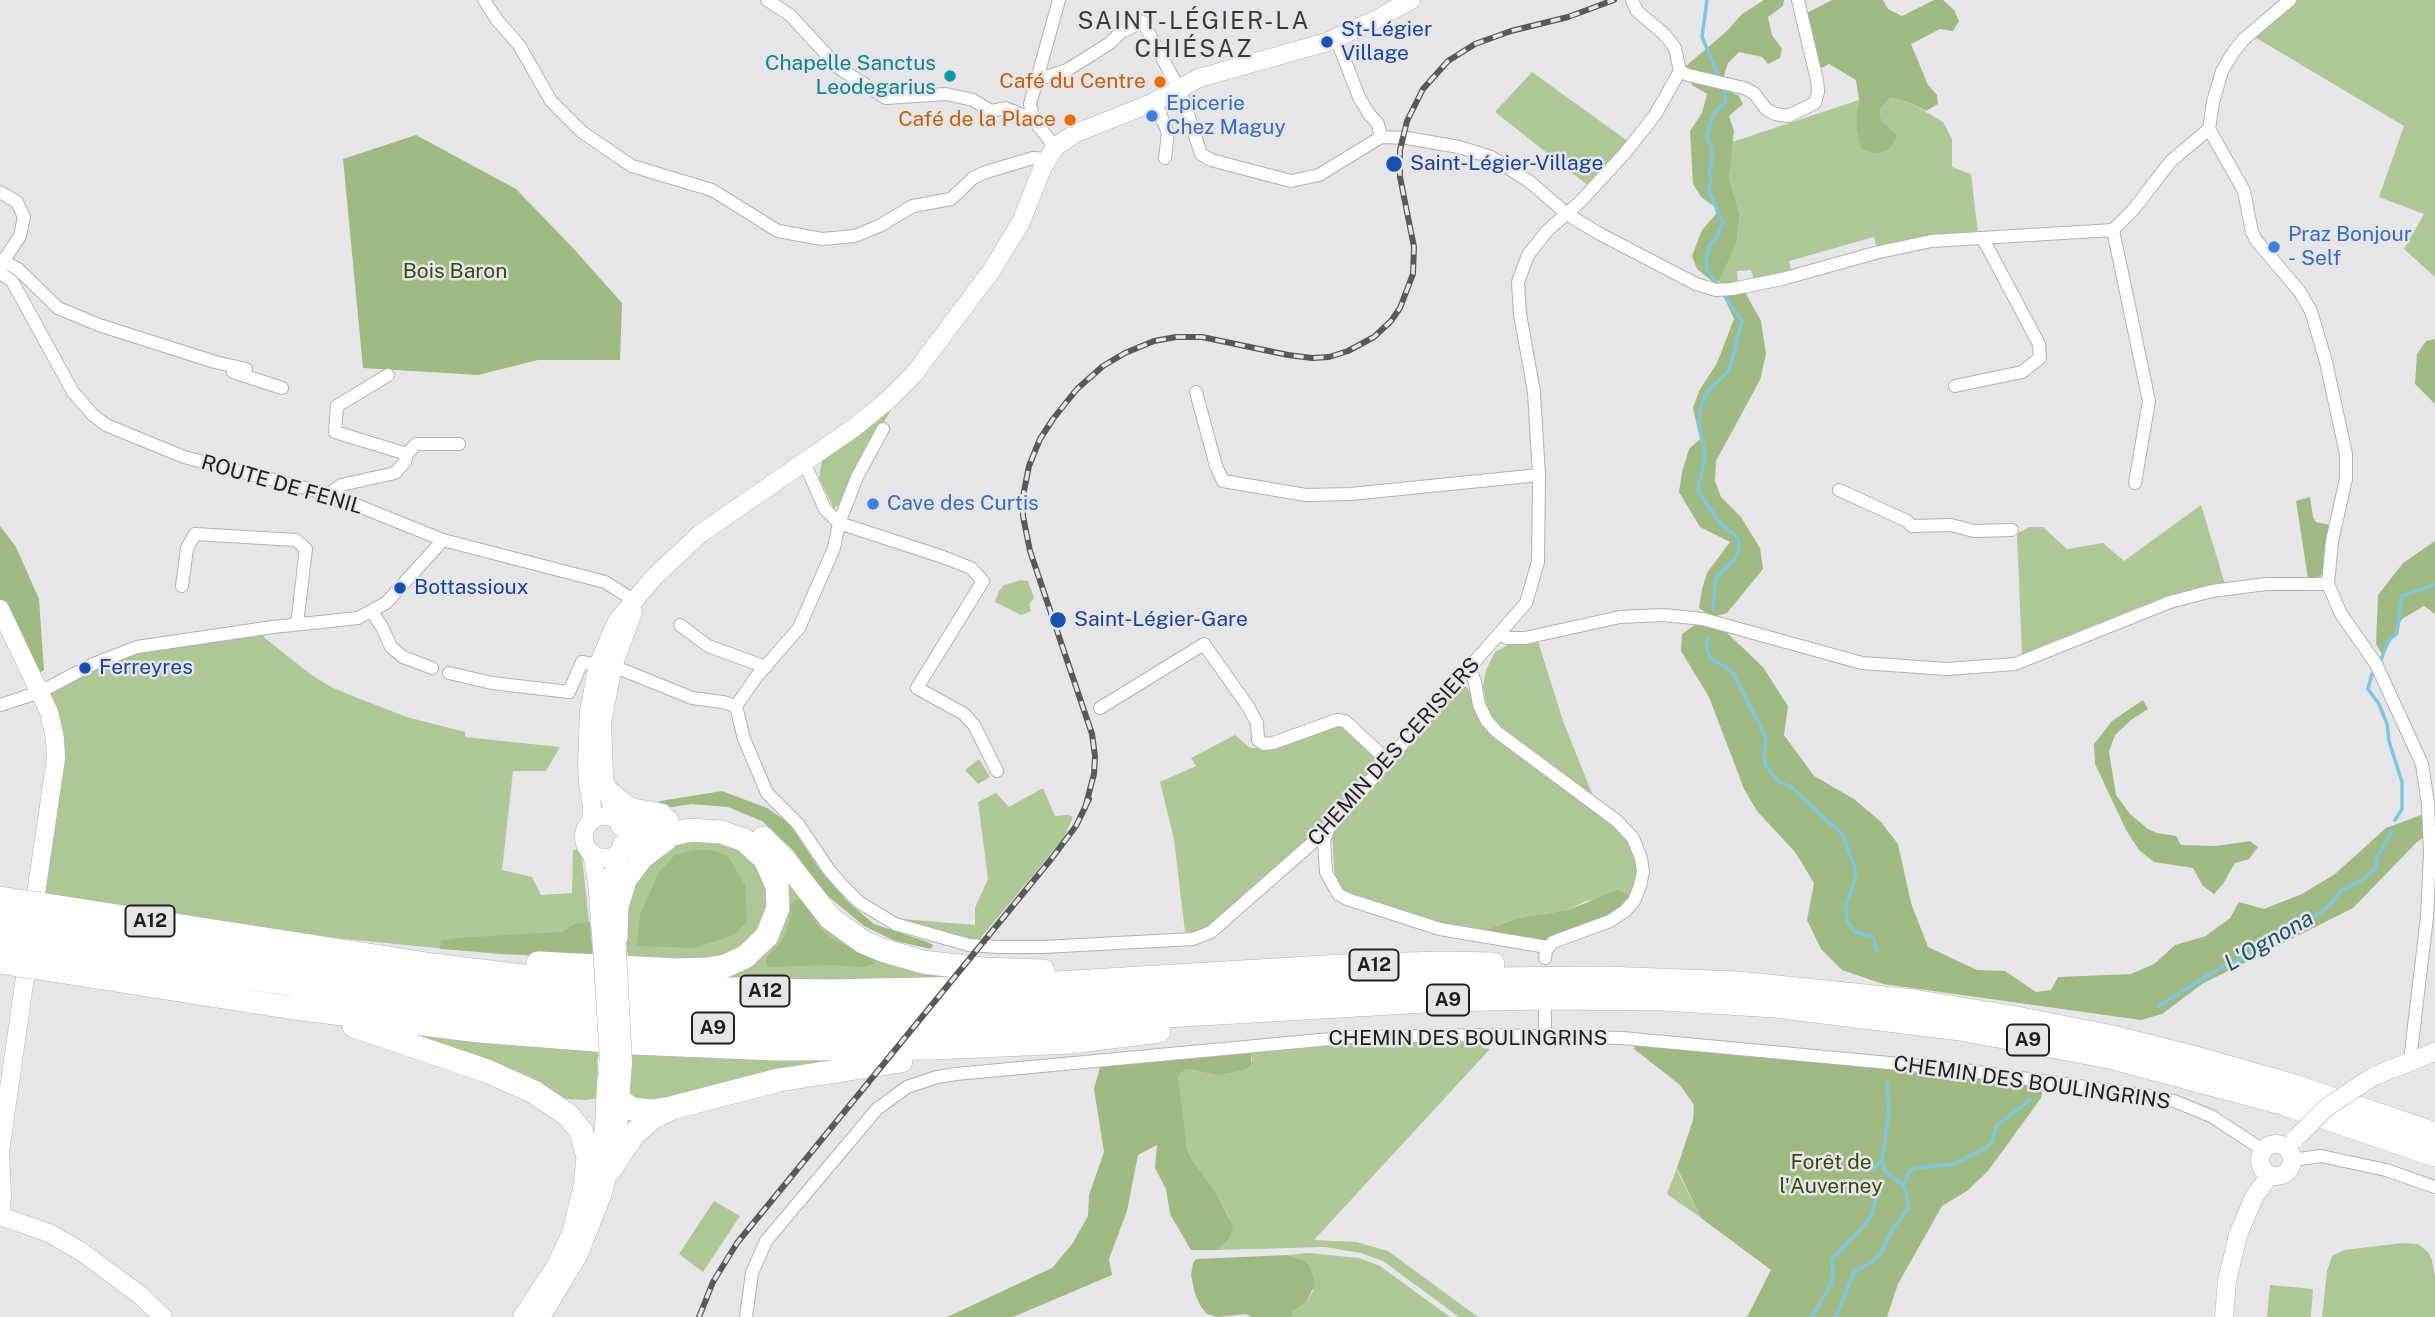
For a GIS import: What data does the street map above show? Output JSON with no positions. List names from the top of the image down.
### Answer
{
  "streets": {
    "highway": ["A12", "A9"],
    "street": ["ROUTE DE FENIL", "CHEMIN DES CERISIERS", "CHEMIN DES BOULINGRINS"]
  },
  "crossings": [
    ["A12", "A9"]
  ],
  "districts": ["SAINT-LÉGIER-LA CHIÉSAZ"],
  "water": ["L'Ognona"],
  "parks": ["Bois Baron", "Forêt de l'Auverney"],
  "places": [
    "St-Légier Village",
    "Chapelle Sanctus Leodegarius",
    "Café du Centre",
    "Epicerie Chez Maguy",
    "Café de la Place",
    "Saint-Légier-Village",
    "Praz Bonjour - Self",
    "Cave des Curtis",
    "Bottassioux",
    "Saint-Légier-Gare",
    "Ferreyres"
  ]
}
